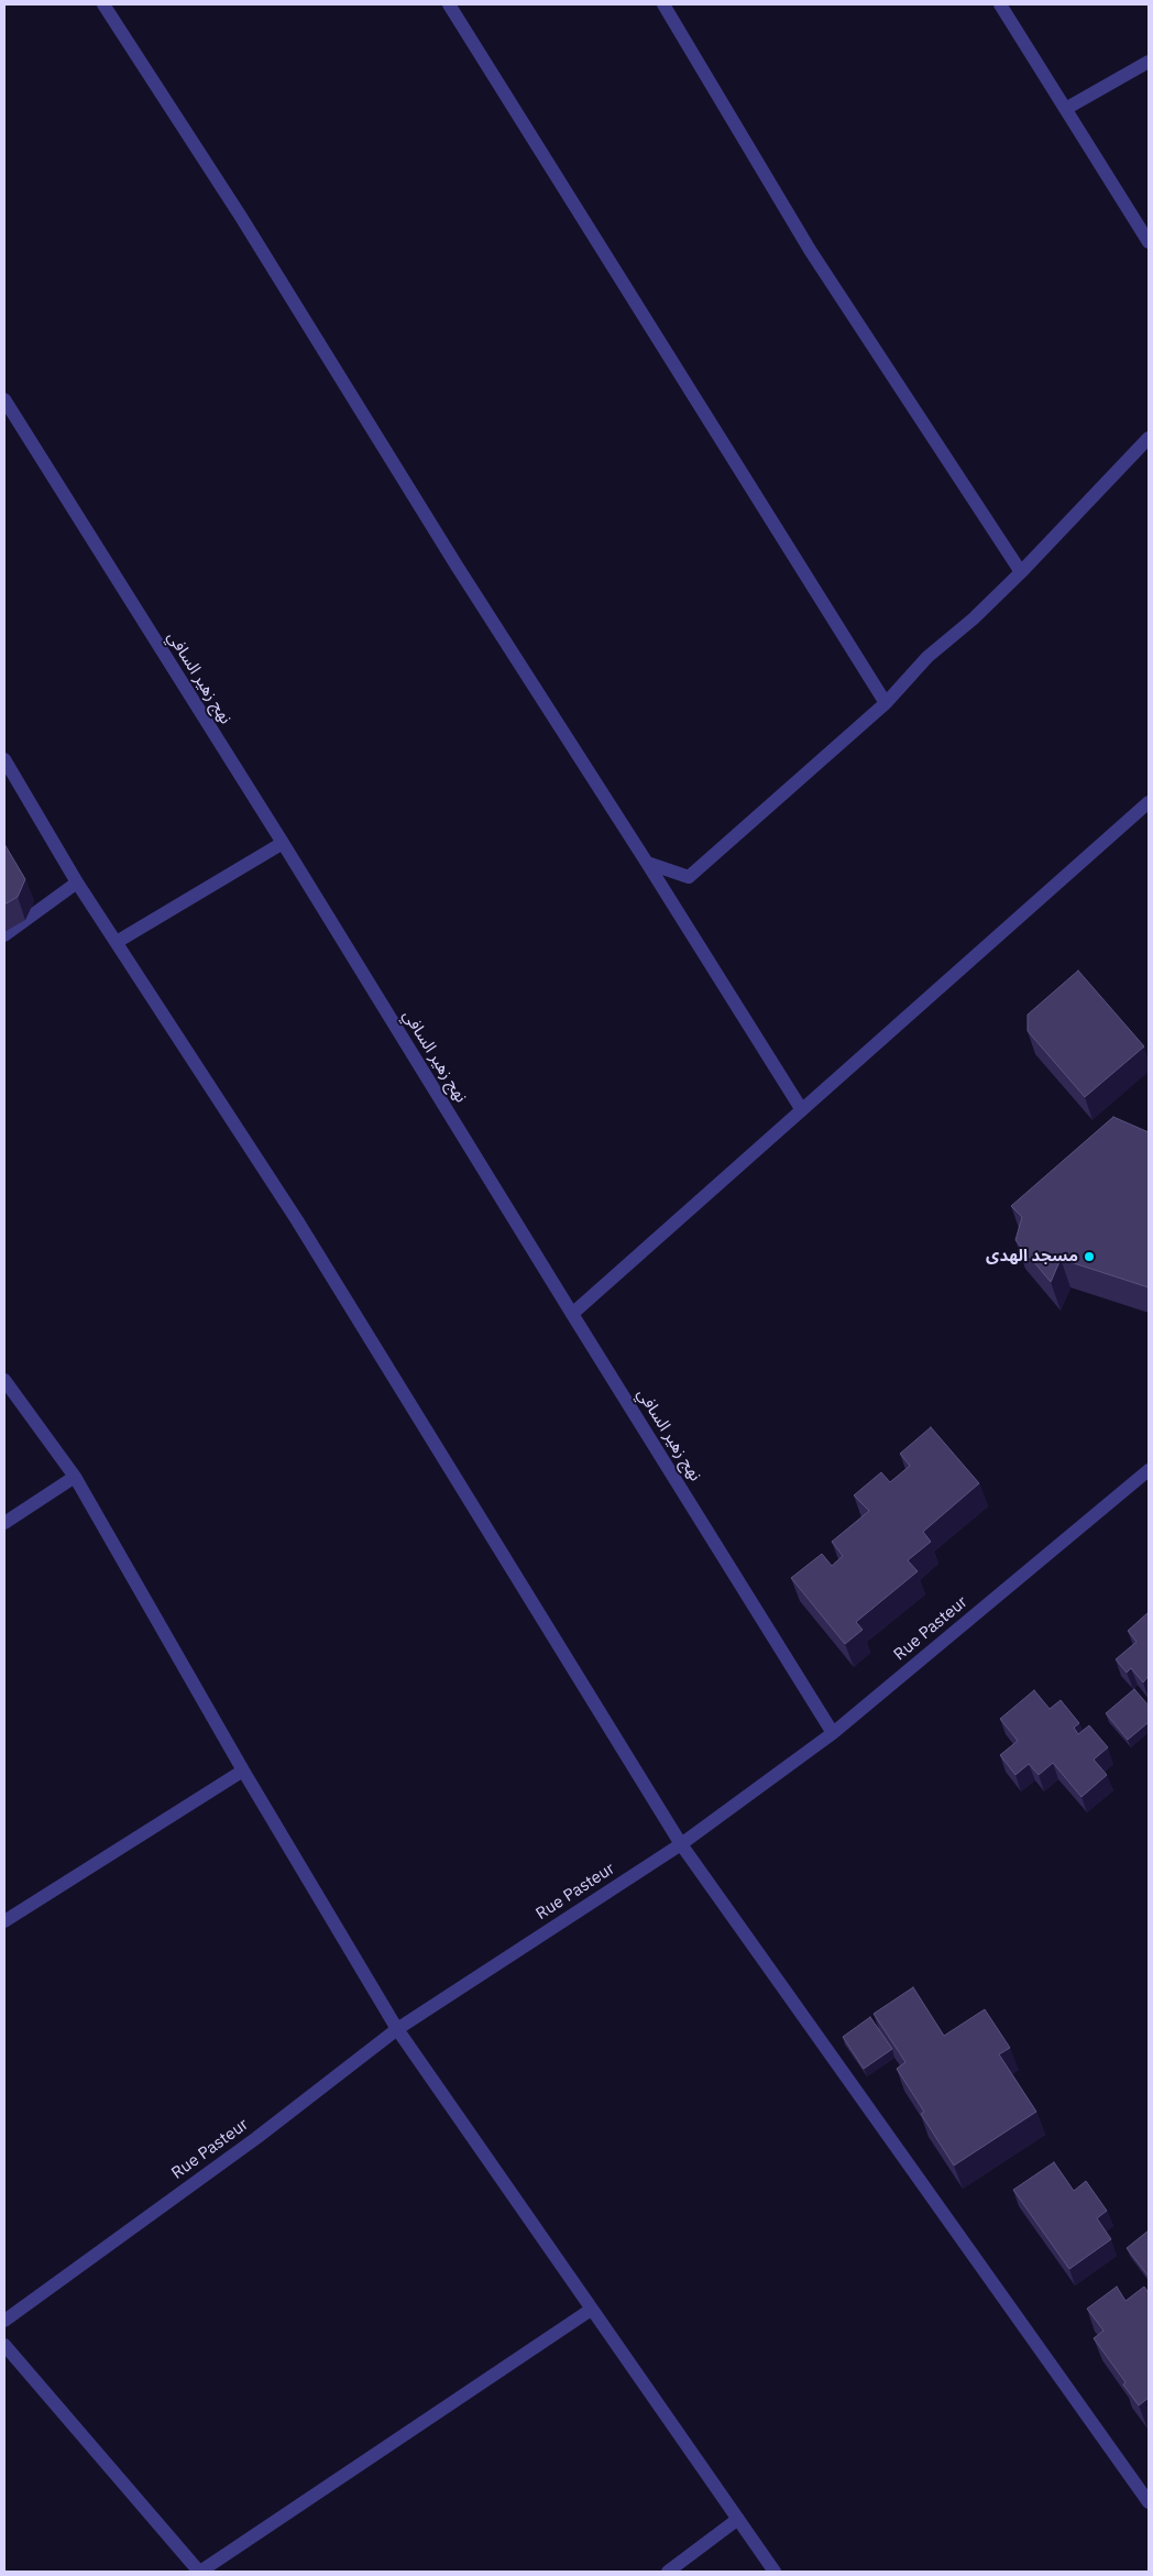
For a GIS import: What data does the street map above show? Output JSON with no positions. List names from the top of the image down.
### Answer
{
  "streets": {
    "street": ["نهج زهير السافي", "Rue Pasteur"]
  },
  "crossings": [
    ["نهج زهير السافي", "Rue Pasteur"]
  ],
  "places": ["مسجد الهدى"]
}
